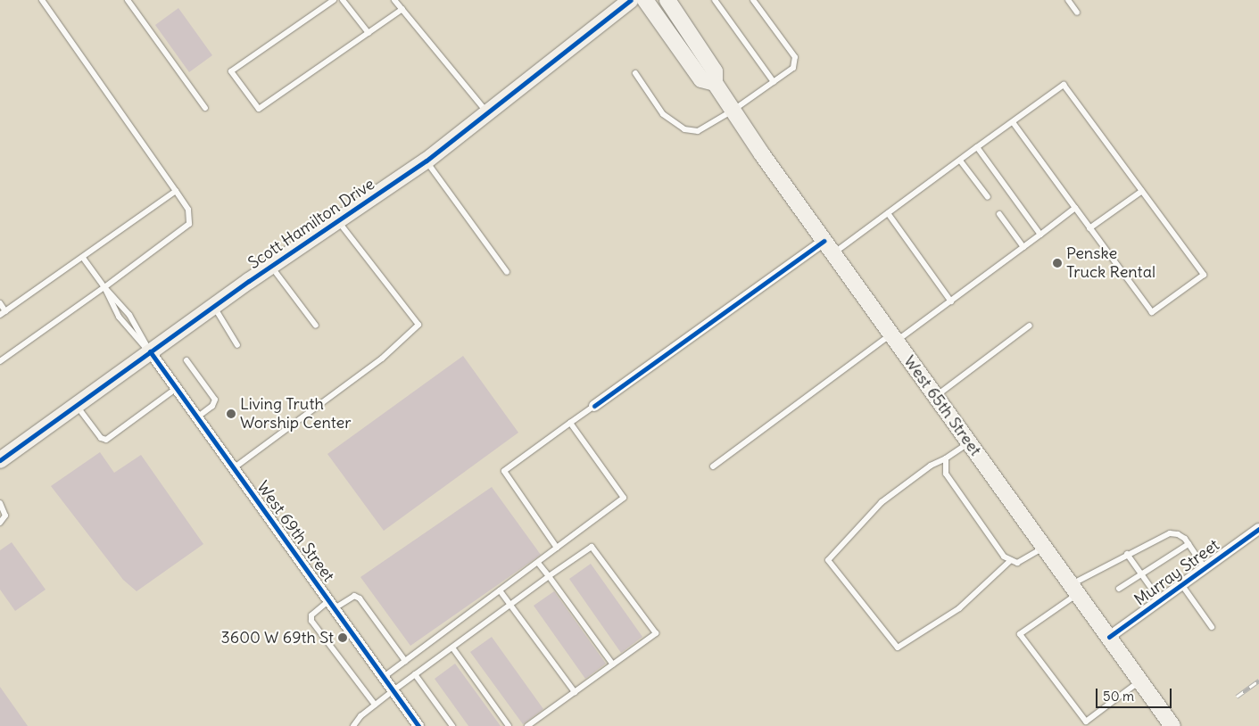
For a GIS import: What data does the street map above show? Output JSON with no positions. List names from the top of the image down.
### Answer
{
  "streets": {
    "main road": ["Scott Hamilton Drive", "West 65th Street"],
    "street": ["West 69th Street", "Murray Street"]
  },
  "crossings": [
    ["Scott Hamilton Drive", "West 69th Street"],
    ["West 65th Street", "Murray Street"]
  ],
  "places": ["Penske Truck Rental", "Living Truth Worship Center", "3600 W 69th St"],
  "scale_bar": "50 m"
}
